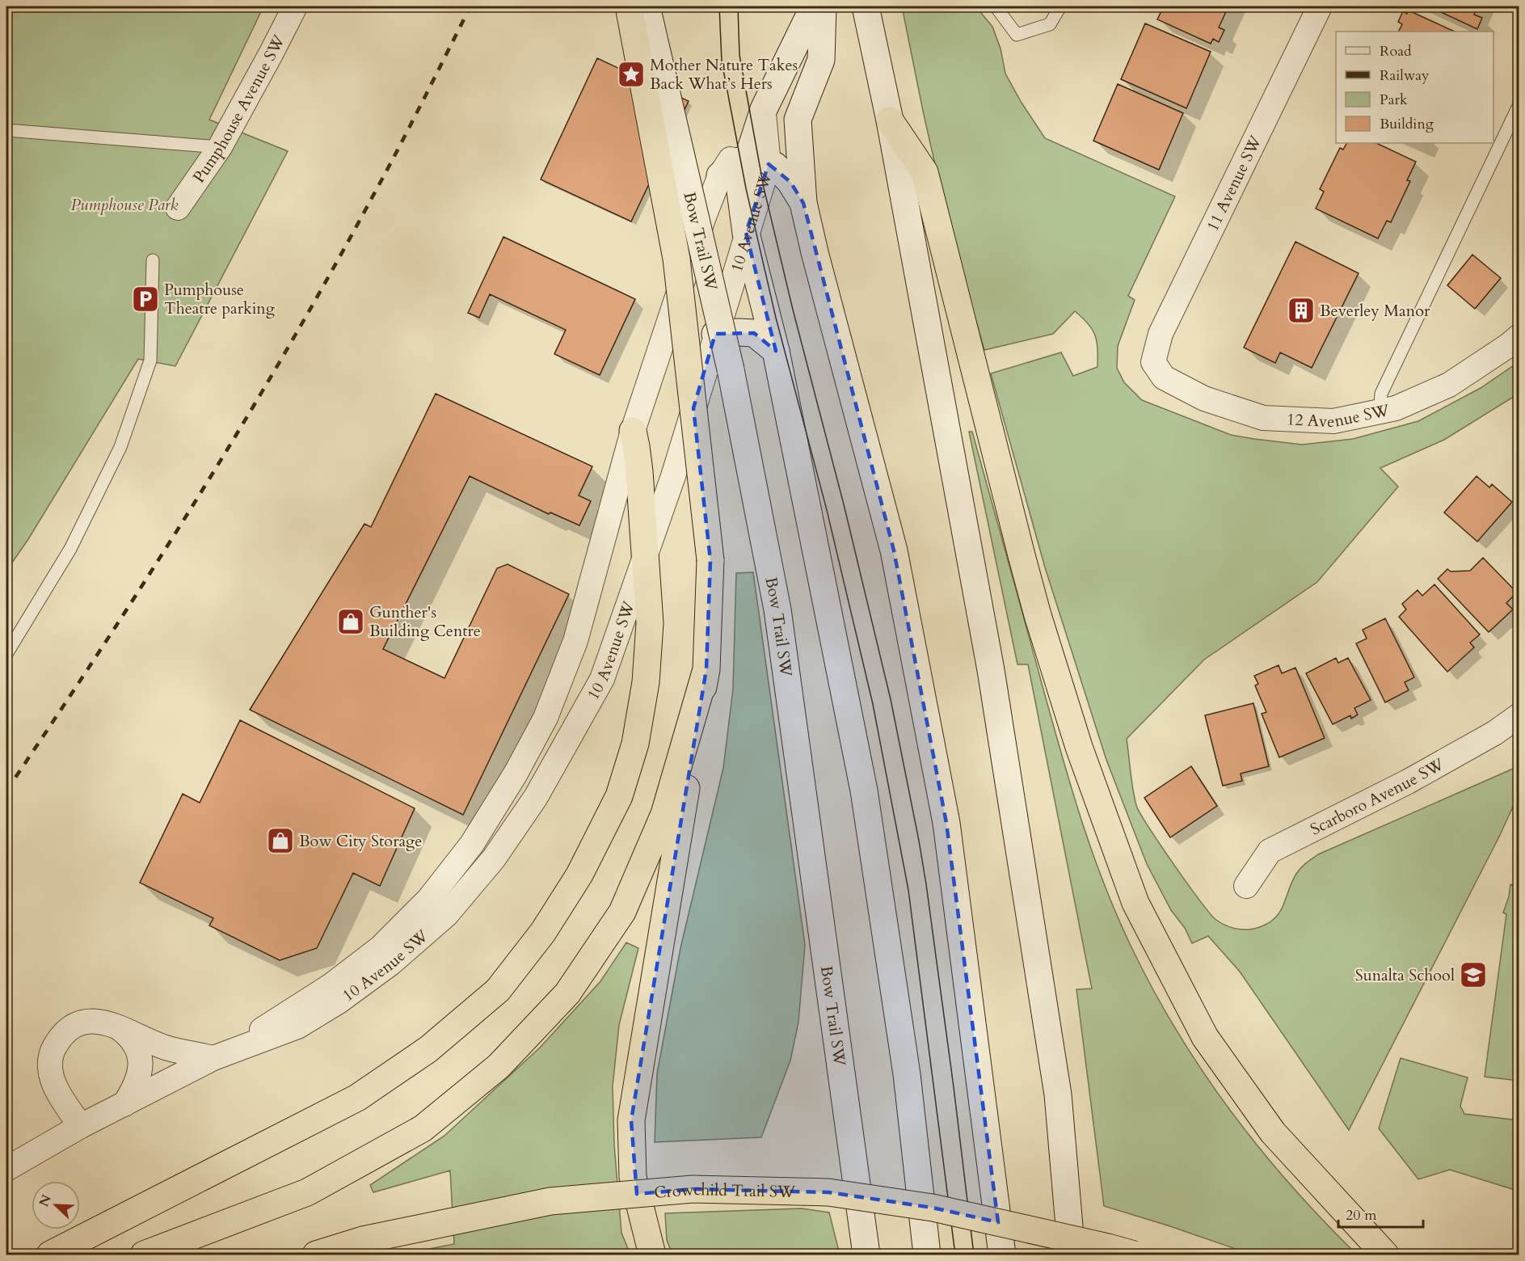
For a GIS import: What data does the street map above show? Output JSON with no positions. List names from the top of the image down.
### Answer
{
  "streets": {
    "highway": ["Crowchild Trail SW"],
    "main road": ["10 Avenue SW", "Bow Trail SW"],
    "street": [
      "Pumphouse Avenue SW",
      "11 Avenue SW",
      "12 Avenue SW",
      "Scarboro Avenue SW"
    ]
  },
  "crossings": [
    ["11 Avenue SW", "12 Avenue SW"]
  ],
  "parks": ["Pumphouse Park"],
  "places": {
    "place": ["Mother Nature Takes Back What’s Hers"],
    "parking": ["Pumphouse Theatre parking"],
    "building": ["Beverley Manor"],
    "shop": ["Gunther's Building Centre", "Bow City Storage"],
    "school or university": ["Sunalta School"]
  },
  "legend": [
    "Road",
    "Railway",
    "Park",
    "Building"
  ],
  "scale_bar": "20 m",
  "north": "top left"
}
